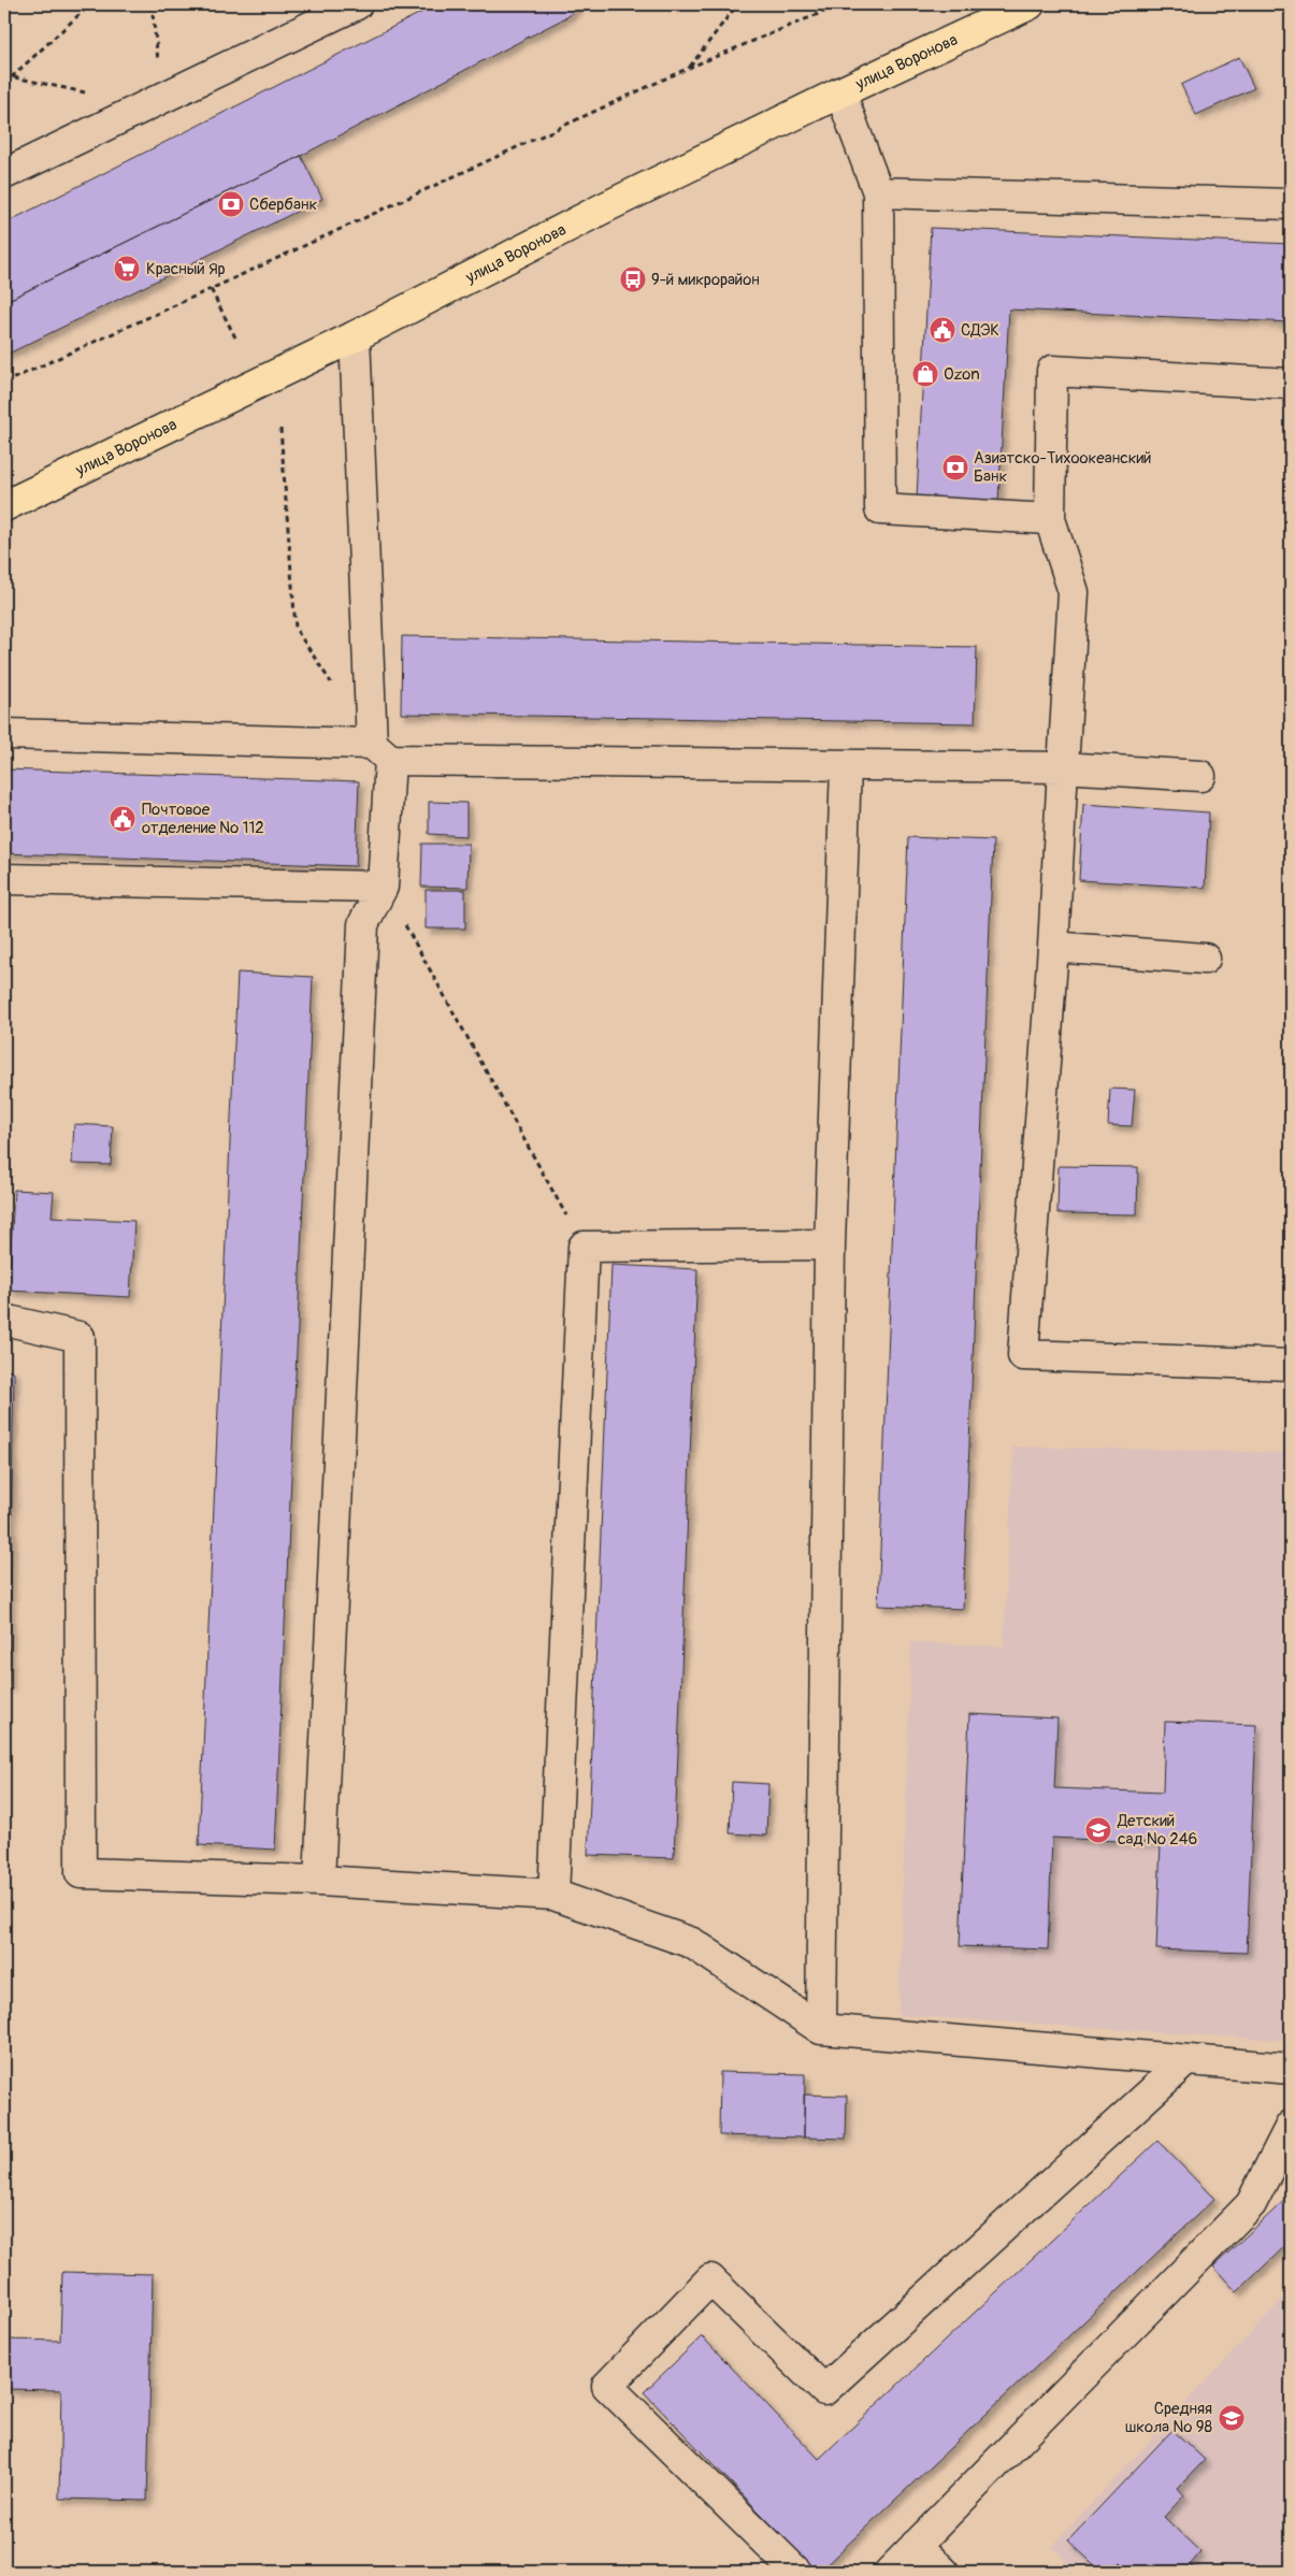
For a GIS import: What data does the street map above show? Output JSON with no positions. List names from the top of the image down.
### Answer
{
  "streets": {
    "main road": ["улица Воронова"]
  },
  "places": {
    "bank": ["Сбербанк", "Азиатско-Тихоокеанский Банк"],
    "supermarket": ["Красный Яр"],
    "bus stop": ["9-й микрорайон"],
    "public building": ["СДЭК", "Почтовое отделение № 112"],
    "shop": ["Ozon"],
    "school or university": ["Детский сад № 246", "Средняя школа № 98"]
  }
}
